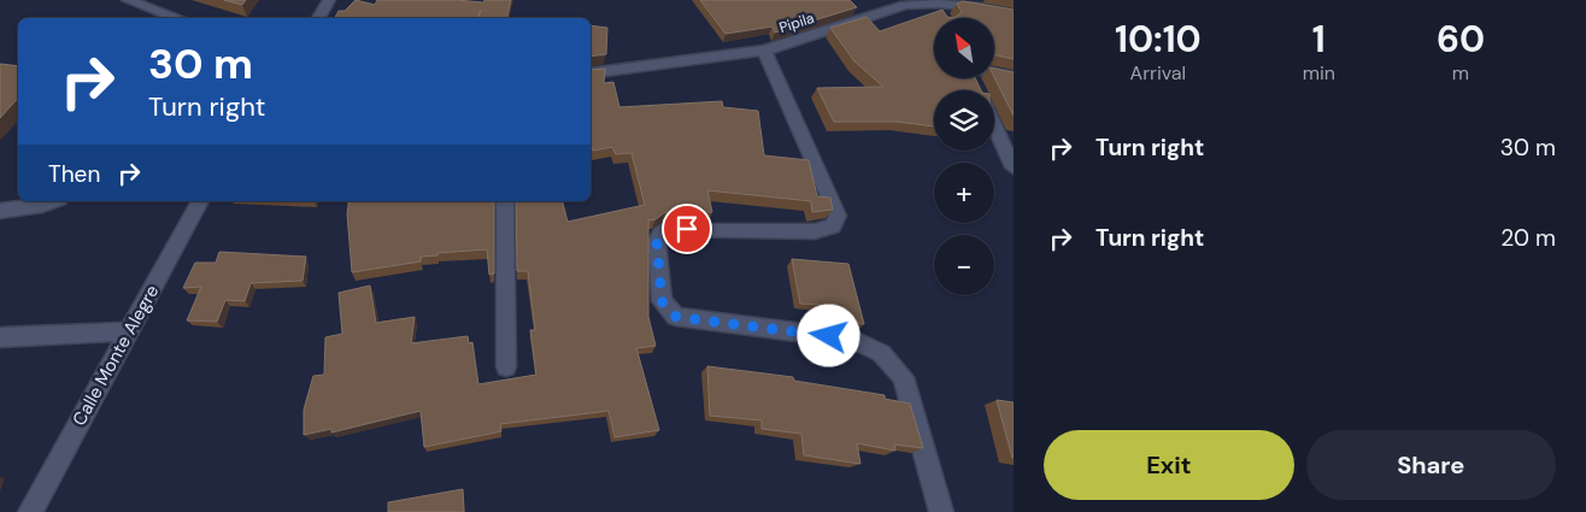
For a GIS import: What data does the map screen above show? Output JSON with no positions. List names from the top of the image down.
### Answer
{
  "streets": {
    "street": ["Pipila", "Calle Monte Alegre"]
  },
  "north": "top left",
  "page": {
    "eta": [
      "10:10",
      "Arrival",
      "1",
      "min",
      "60",
      "m"
    ],
    "map_buttons": ["+", "−"],
    "turn": ["30 m", "Turn right"],
    "list": [
      {
        "name": "Turn right",
        "value": "30 m"
      },
      {
        "name": "Turn right",
        "value": "20 m"
      }
    ],
    "then": "Then",
    "buttons": ["Exit", "Share"]
  }
}
